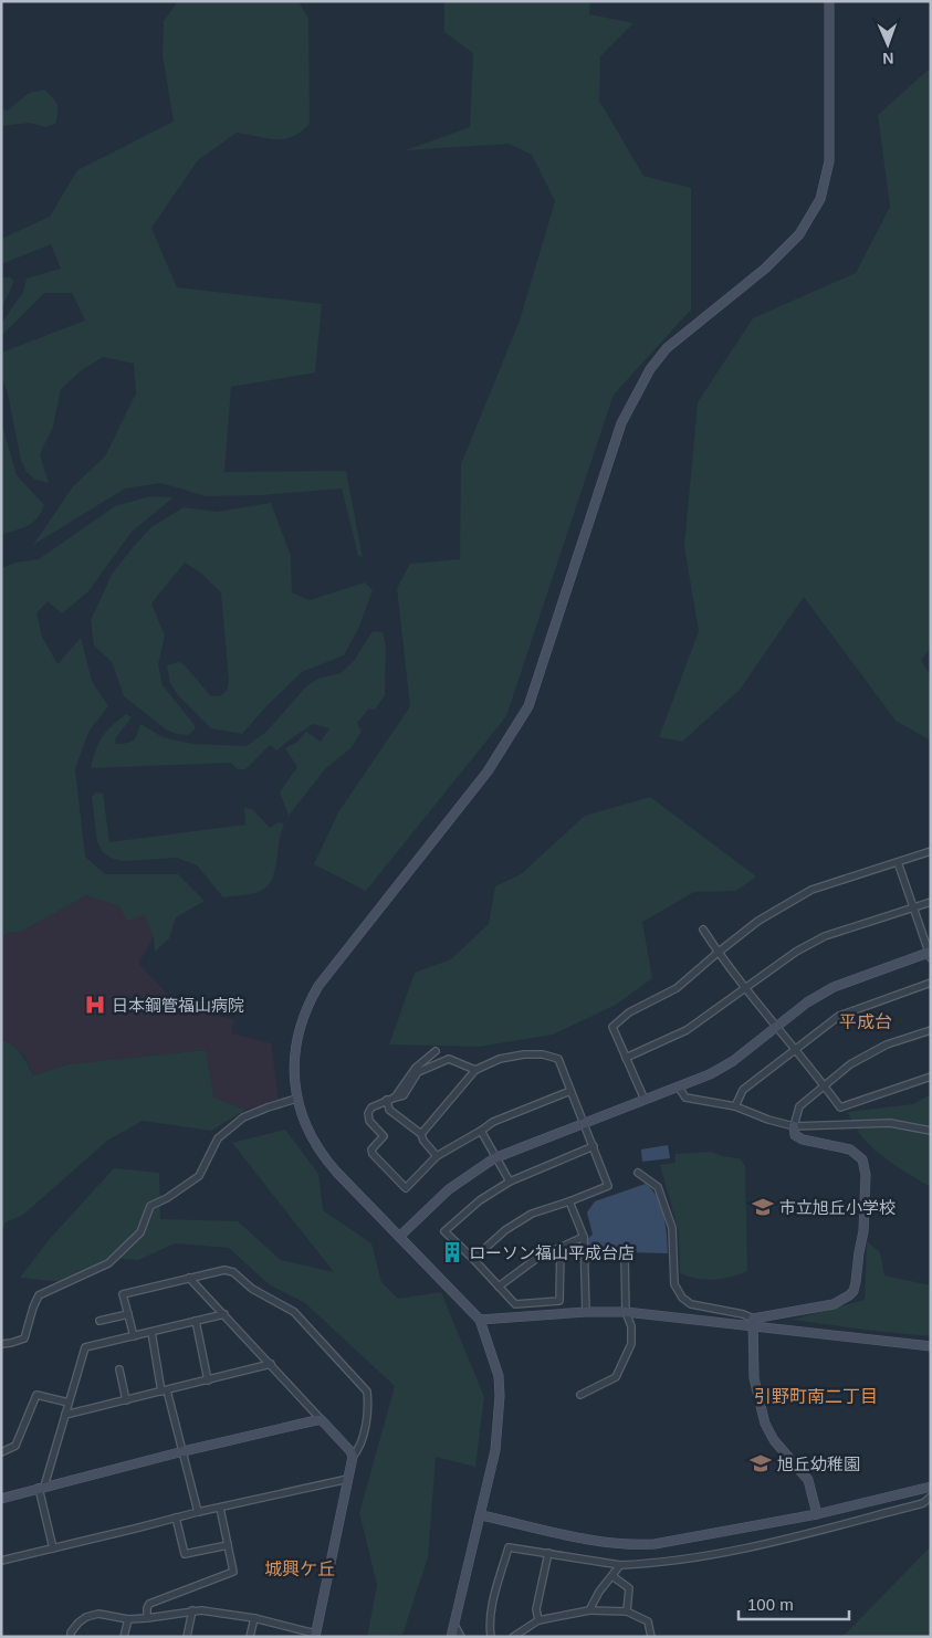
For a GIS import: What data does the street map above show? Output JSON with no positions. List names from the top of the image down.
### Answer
{
  "districts": ["平成台", "引野町南二丁目", "城興ケ丘"],
  "places": {
    "hospital": ["日本鋼管福山病院"],
    "school or university": ["市立旭丘小学校", "旭丘幼稚園"],
    "building": ["ローソン福山平成台店"]
  },
  "scale_bar": "100 m",
  "north": "bottom"
}
